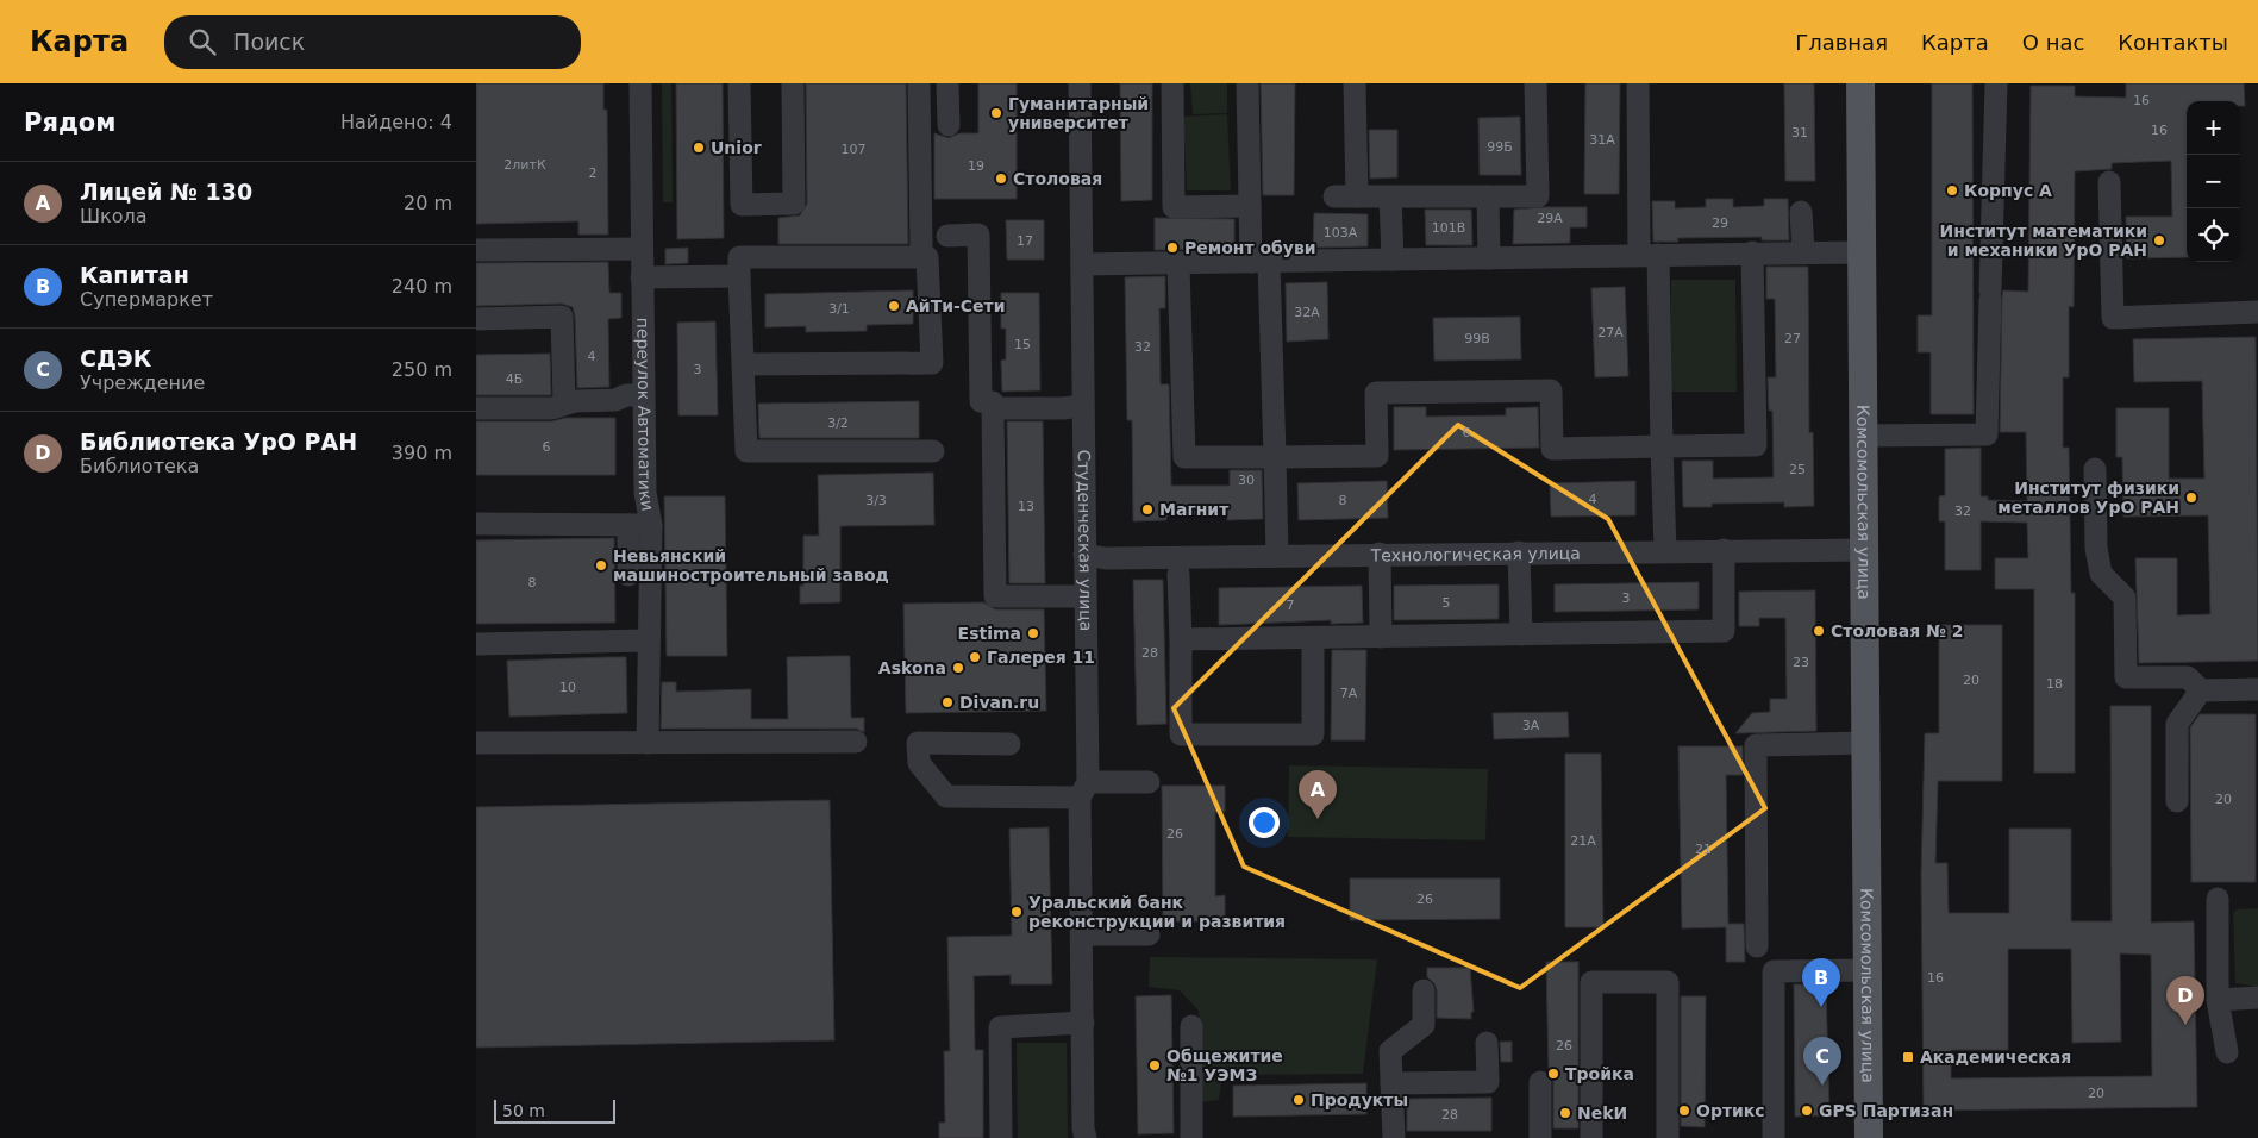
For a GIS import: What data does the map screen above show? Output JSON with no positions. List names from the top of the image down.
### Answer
{
  "streets": {
    "main road": ["Комсомольская улица"],
    "street": ["переулок Автоматики", "Студенческая улица", "Технологическая улица"]
  },
  "crossings": [
    ["Комсомольская улица", "Технологическая улица"],
    ["Студенческая улица", "Технологическая улица"]
  ],
  "places": {
    "other": [
      "Гуманитарный университет",
      "Unior",
      "Столовая",
      "Корпус А",
      "Институт математики и механики УрО РАН",
      "Ремонт обуви",
      "АйТи-Сети",
      "Институт физики металлов УрО РАН",
      "Магнит",
      "Невьянский машиностроительный завод",
      "Столовая № 2",
      "Estima",
      "Галерея 11",
      "Askona",
      "Divan.ru",
      "Уральский банк реконструкции и развития",
      "Общежитие №1 УЭМЗ",
      "Тройка",
      "Продукты",
      "Ортикс",
      "GPS Партизан",
      "NekИ"
    ],
    "transit": ["Академическая"]
  },
  "house_numbers": [
    "16",
    "16",
    "31",
    "31А",
    "99Б",
    "107",
    "2литК",
    "19",
    "2",
    "29А",
    "29",
    "101В",
    "103А",
    "17",
    "3/1",
    "32А",
    "27А",
    "99В",
    "27",
    "15",
    "32",
    "4",
    "3",
    "4Б",
    "3/2",
    "6",
    "6",
    "25",
    "30",
    "4",
    "3/3",
    "8",
    "13",
    "32",
    "8",
    "3",
    "5",
    "7",
    "28",
    "23",
    "20",
    "18",
    "10",
    "7А",
    "3А",
    "20",
    "26",
    "21А",
    "21",
    "26",
    "16",
    "26",
    "20",
    "28"
  ],
  "scale_bar": "50 m",
  "page": {
    "header": "Карта",
    "search": "Поиск",
    "nav": [
      "Главная",
      "Карта",
      "О нас",
      "Контакты"
    ],
    "heading": ["Рядом", "Найдено: 4"],
    "map_buttons": ["+", "−"],
    "list": [
      {
        "mark": "A",
        "name": "Лицей № 130",
        "note": "Школа",
        "value": "20 m"
      },
      {
        "mark": "B",
        "name": "Капитан",
        "note": "Супермаркет",
        "value": "240 m"
      },
      {
        "mark": "C",
        "name": "СДЭК",
        "note": "Учреждение",
        "value": "250 m"
      },
      {
        "mark": "D",
        "name": "Библиотека УрО РАН",
        "note": "Библиотека",
        "value": "390 m"
      }
    ],
    "pins": [
      "A",
      "B",
      "D",
      "C"
    ],
    "scale": "50 m"
  }
}
